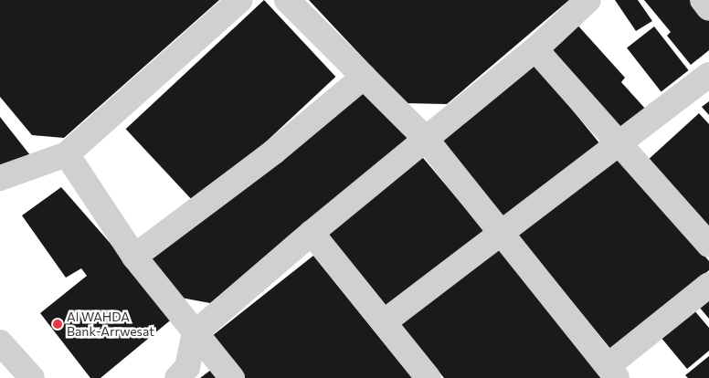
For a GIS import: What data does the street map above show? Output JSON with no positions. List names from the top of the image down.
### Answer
{
  "places": ["Al WAHDA Bank-Arrwesat"]
}
